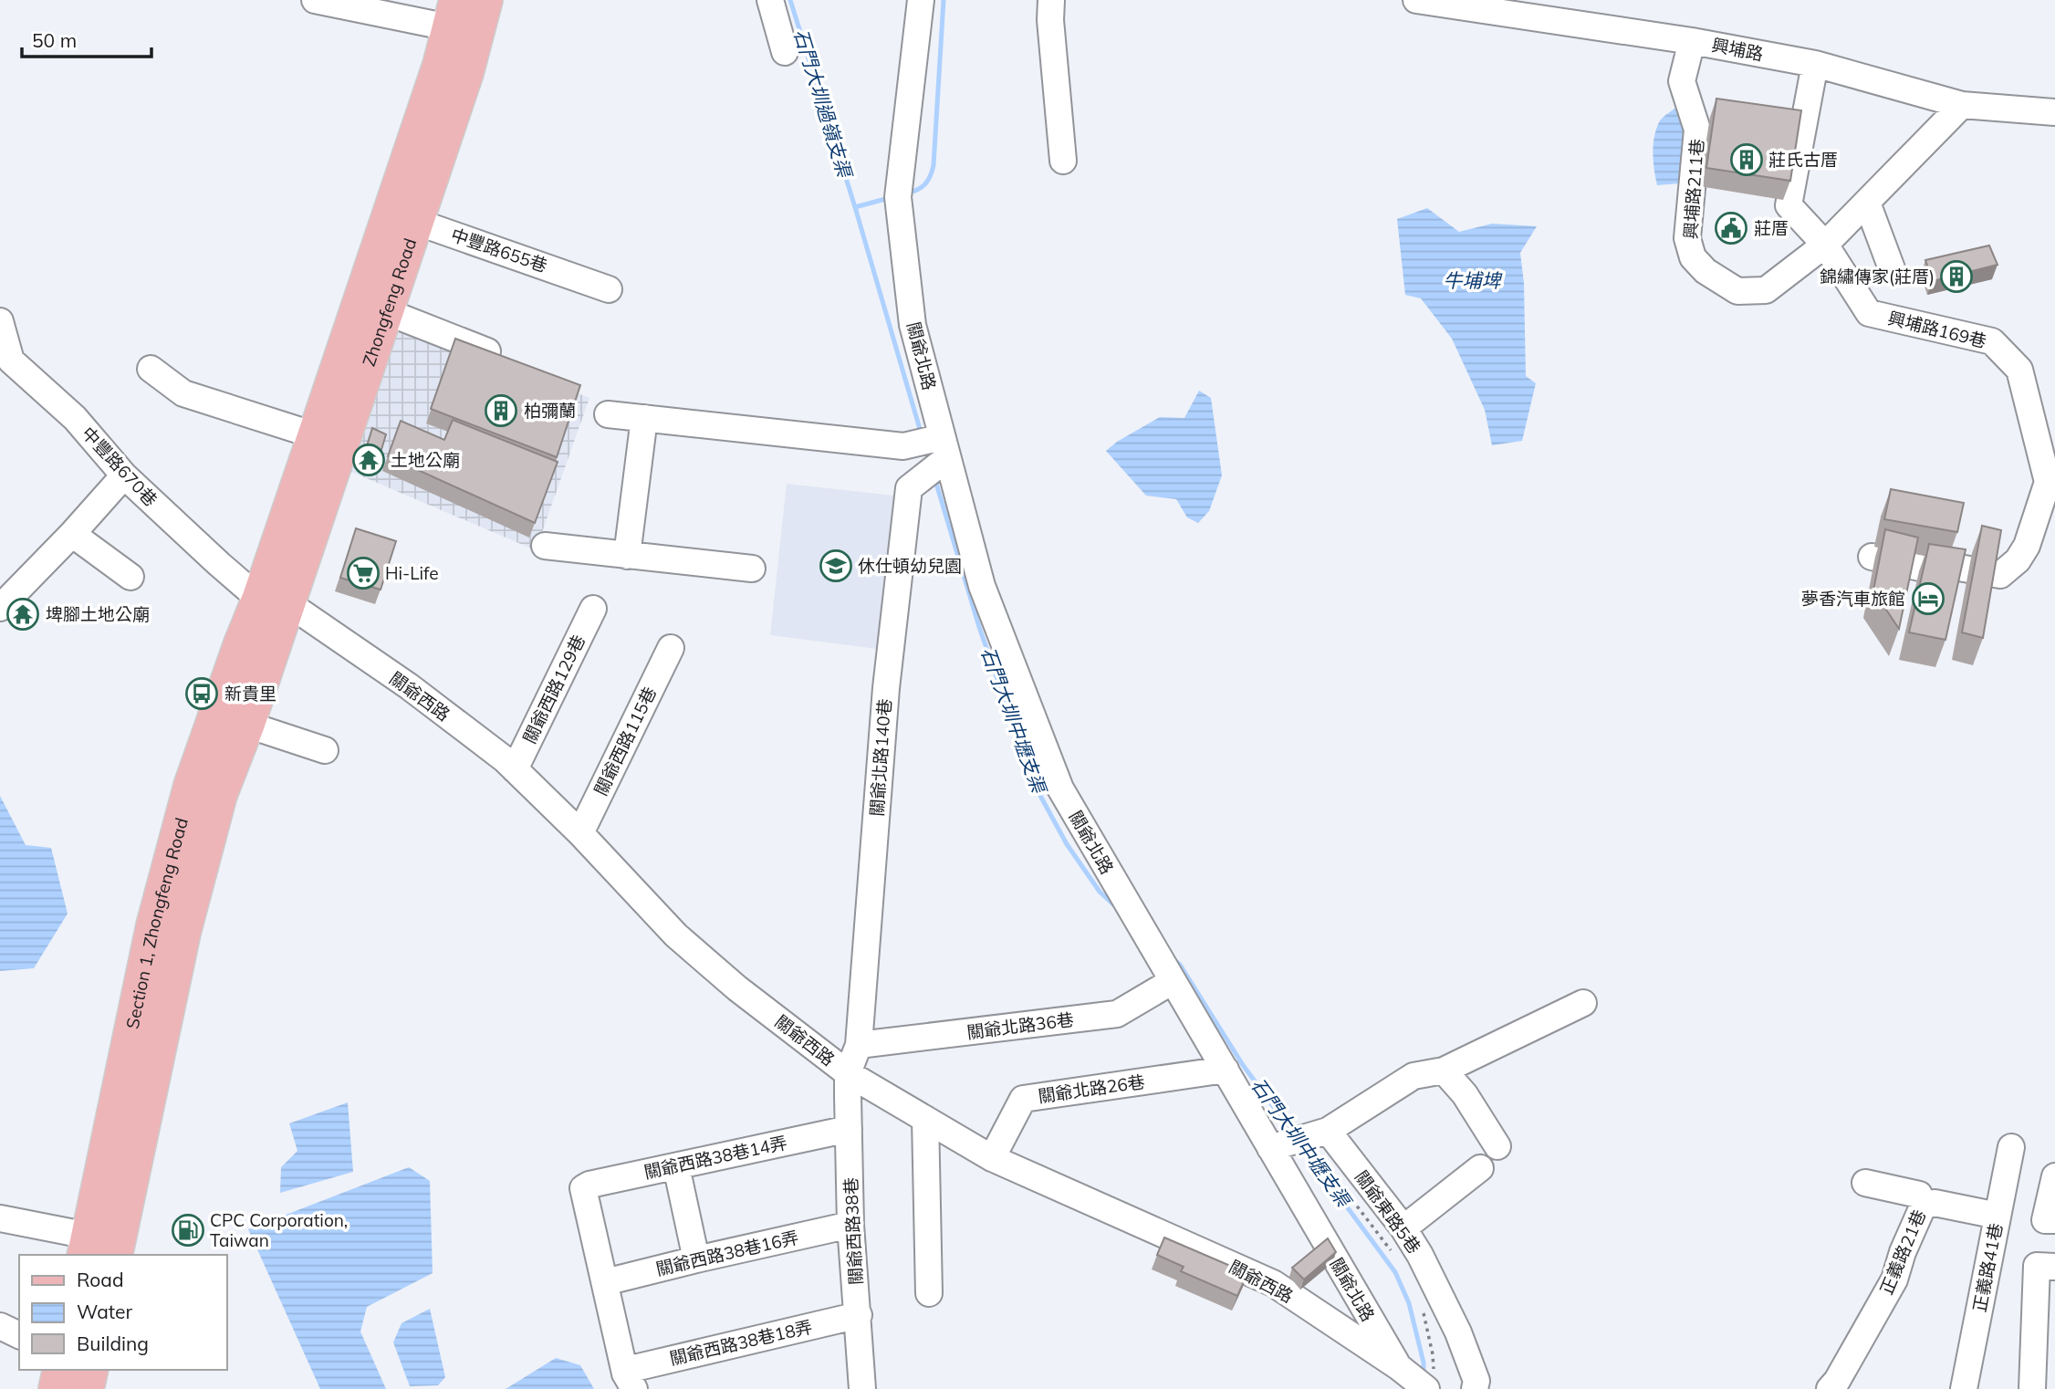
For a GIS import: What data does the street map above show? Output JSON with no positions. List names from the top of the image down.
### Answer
{
  "streets": {
    "main road": ["Zhongfeng Road", "Section 1, Zhongfeng Road"],
    "street": [
      "興埔路",
      "興埔路211巷",
      "中豐路655巷",
      "興埔路169巷",
      "關爺北路",
      "中豐路670巷",
      "關爺西路129巷",
      "關爺西路",
      "關爺西路115巷",
      "關爺北路140巷",
      "關爺北路36巷",
      "關爺北路26巷",
      "關爺西路38巷14弄",
      "關爺東路5巷",
      "關爺西路38巷",
      "正義路21巷",
      "關爺西路38巷16弄",
      "正義路41巷",
      "關爺西路38巷18弄"
    ]
  },
  "crossings": [
    ["興埔路", "興埔路211巷"],
    ["興埔路", "興埔路169巷"],
    ["興埔路211巷", "興埔路169巷"],
    ["中豐路655巷", "Zhongfeng Road"],
    ["Zhongfeng Road", "中豐路670巷"],
    ["Zhongfeng Road", "關爺西路"],
    ["Zhongfeng Road", "Section 1, Zhongfeng Road"],
    ["關爺北路", "關爺西路"],
    ["關爺北路", "關爺北路140巷"],
    ["關爺北路", "關爺北路36巷"],
    ["關爺北路", "關爺北路26巷"],
    ["中豐路670巷", "關爺西路"],
    ["中豐路670巷", "Section 1, Zhongfeng Road"],
    ["關爺西路129巷", "關爺西路"],
    ["關爺西路", "關爺西路115巷"],
    ["關爺西路", "關爺北路140巷"],
    ["關爺西路", "Section 1, Zhongfeng Road"],
    ["關爺西路", "關爺北路26巷"],
    ["關爺西路", "關爺西路38巷"],
    ["關爺北路140巷", "關爺北路36巷"],
    ["關爺北路140巷", "關爺西路38巷"],
    ["關爺西路38巷14弄", "關爺西路38巷"],
    ["關爺西路38巷14弄", "關爺西路38巷16弄"],
    ["關爺西路38巷", "關爺西路38巷16弄"],
    ["關爺西路38巷", "關爺西路38巷18弄"]
  ],
  "water": ["石門大圳過嶺支渠", "牛埔埤", "石門大圳中壢支渠"],
  "places": {
    "building": ["莊氏古厝", "錦繡傳家(莊厝)", "柏彌蘭"],
    "public building": ["莊厝"],
    "temple": ["土地公廟", "埤腳土地公廟"],
    "school or university": ["休仕頓幼兒園"],
    "supermarket": ["Hi-Life"],
    "hotel": ["夢香汽車旅館"],
    "bus stop": ["新貴里"],
    "fuel station": ["CPC Corporation, Taiwan"]
  },
  "legend": ["Road", "Water", "Building"],
  "scale_bar": "50 m"
}
